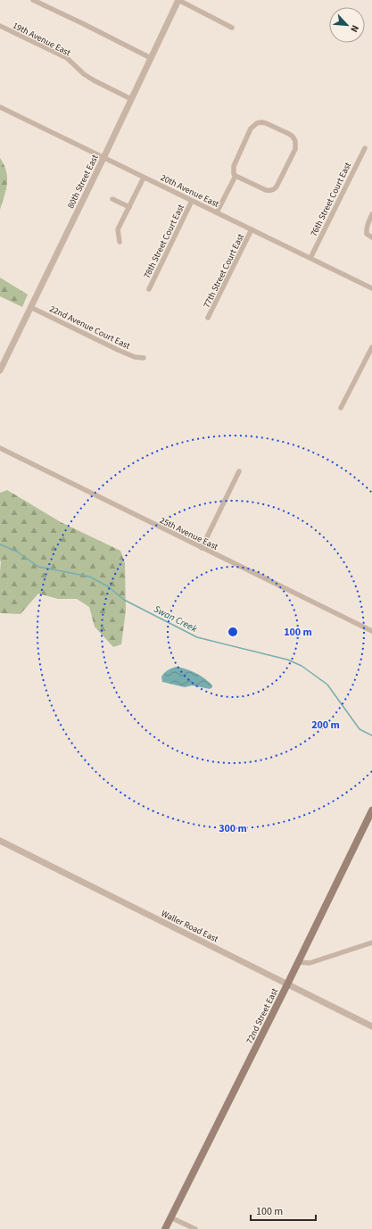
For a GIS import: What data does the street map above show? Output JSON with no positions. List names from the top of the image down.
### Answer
{
  "streets": {
    "main road": ["72nd Street East"],
    "street": [
      "19th Avenue East",
      "80th Street East",
      "20th Avenue East",
      "76th Street Court East",
      "78th Street Court East",
      "77th Street Court East",
      "22nd Avenue Court East",
      "25th Avenue East",
      "Waller Road East"
    ]
  },
  "crossings": [
    ["19th Avenue East", "80th Street East"],
    ["80th Street East", "20th Avenue East"],
    ["80th Street East", "22nd Avenue Court East"],
    ["20th Avenue East", "76th Street Court East"],
    ["20th Avenue East", "78th Street Court East"],
    ["20th Avenue East", "77th Street Court East"],
    ["Waller Road East", "72nd Street East"]
  ],
  "water": ["Swan Creek"],
  "scale_bar": "100 m",
  "north": "bottom right",
  "rings": ["100 m", "200 m", "300 m"]
}
